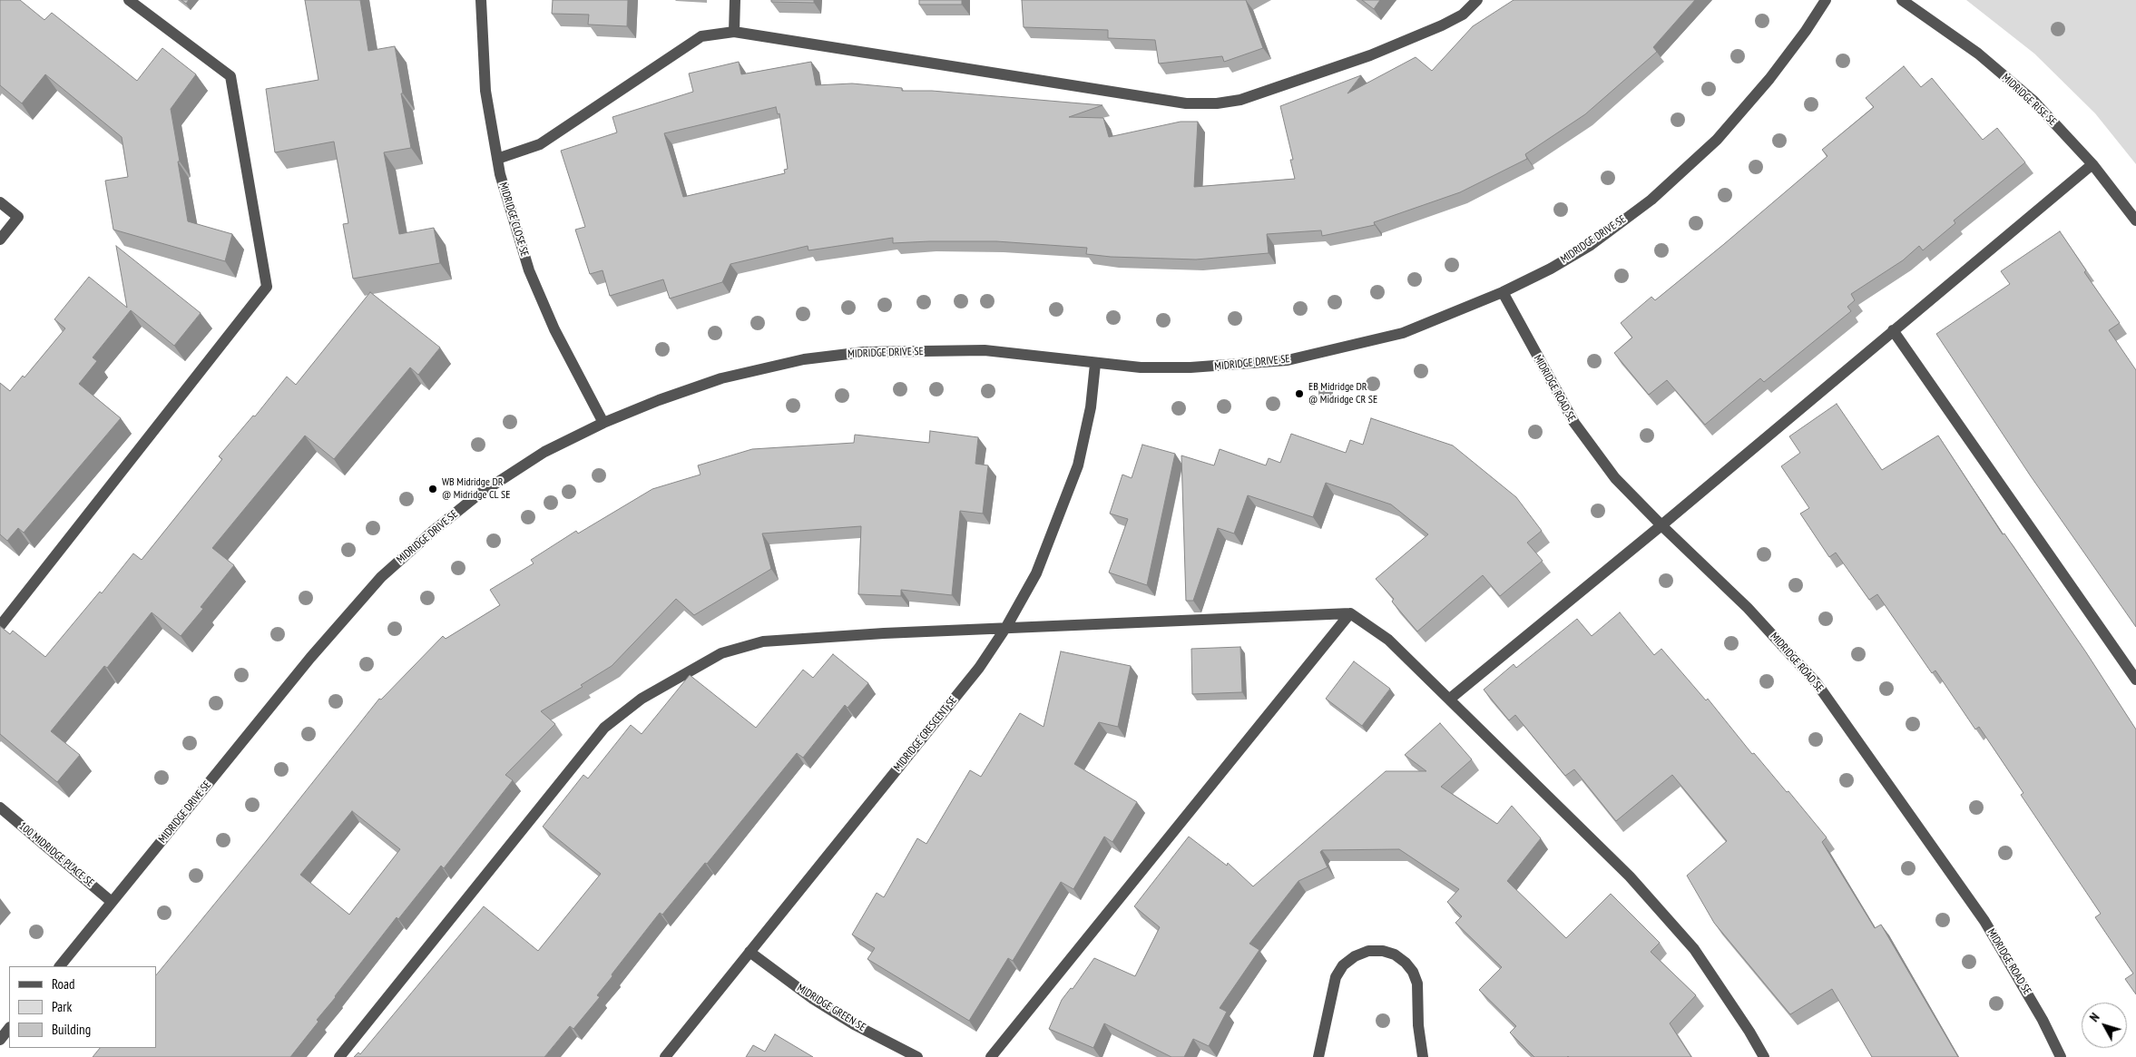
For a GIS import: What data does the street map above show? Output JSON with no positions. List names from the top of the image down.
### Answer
{
  "streets": {
    "street": [
      "MIDRIDGE RISE SE",
      "MIDRIDGE CLOSE SE",
      "MIDRIDGE DRIVE SE",
      "MIDRIDGE ROAD SE",
      "MIDRIDGE CRESCENT SE",
      "100 MIDRIDGE PLACE SE",
      "MIDRIDGE GREEN SE"
    ]
  },
  "crossings": [
    ["MIDRIDGE CLOSE SE", "MIDRIDGE DRIVE SE"],
    ["MIDRIDGE DRIVE SE", "MIDRIDGE ROAD SE"],
    ["MIDRIDGE DRIVE SE", "MIDRIDGE CRESCENT SE"],
    ["MIDRIDGE DRIVE SE", "100 MIDRIDGE PLACE SE"],
    ["MIDRIDGE CRESCENT SE", "MIDRIDGE GREEN SE"]
  ],
  "places": ["EB Midridge DR @ Midridge CR SE", "WB Midridge DR @ Midridge CL SE"],
  "legend": ["Road", "Park", "Building"],
  "north": "top left"
}
